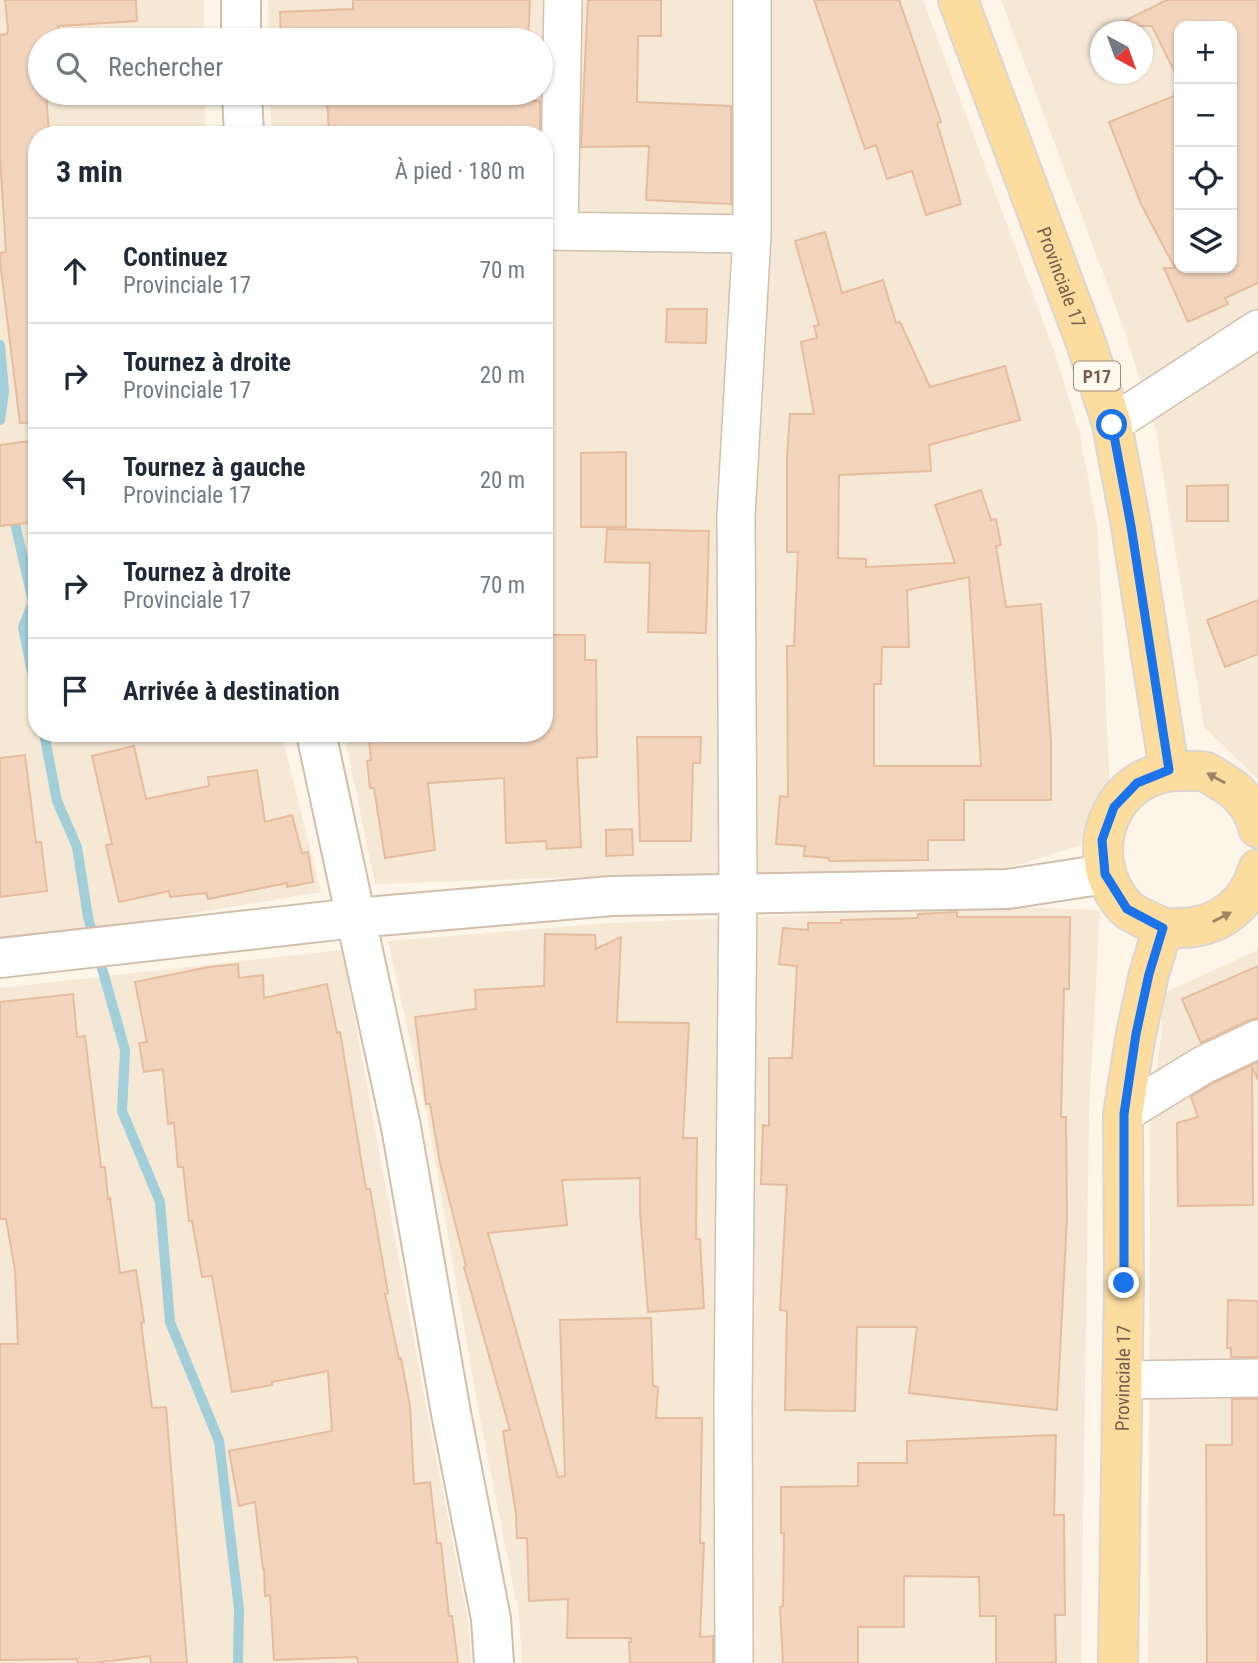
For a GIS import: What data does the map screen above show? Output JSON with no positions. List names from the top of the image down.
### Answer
{
  "streets": {
    "main road": ["Provinciale 17", "P17"]
  },
  "north": "bottom right",
  "page": {
    "map_buttons": ["+", "−"],
    "search": "Rechercher",
    "heading": ["3 min", "À pied · 180 m"],
    "list": [
      ["Continuez", "Provinciale 17", "70 m"],
      ["Tournez à droite", "Provinciale 17", "20 m"],
      ["Tournez à gauche", "Provinciale 17", "20 m"],
      ["Tournez à droite", "Provinciale 17", "70 m"],
      "Arrivée à destination"
    ]
  }
}
